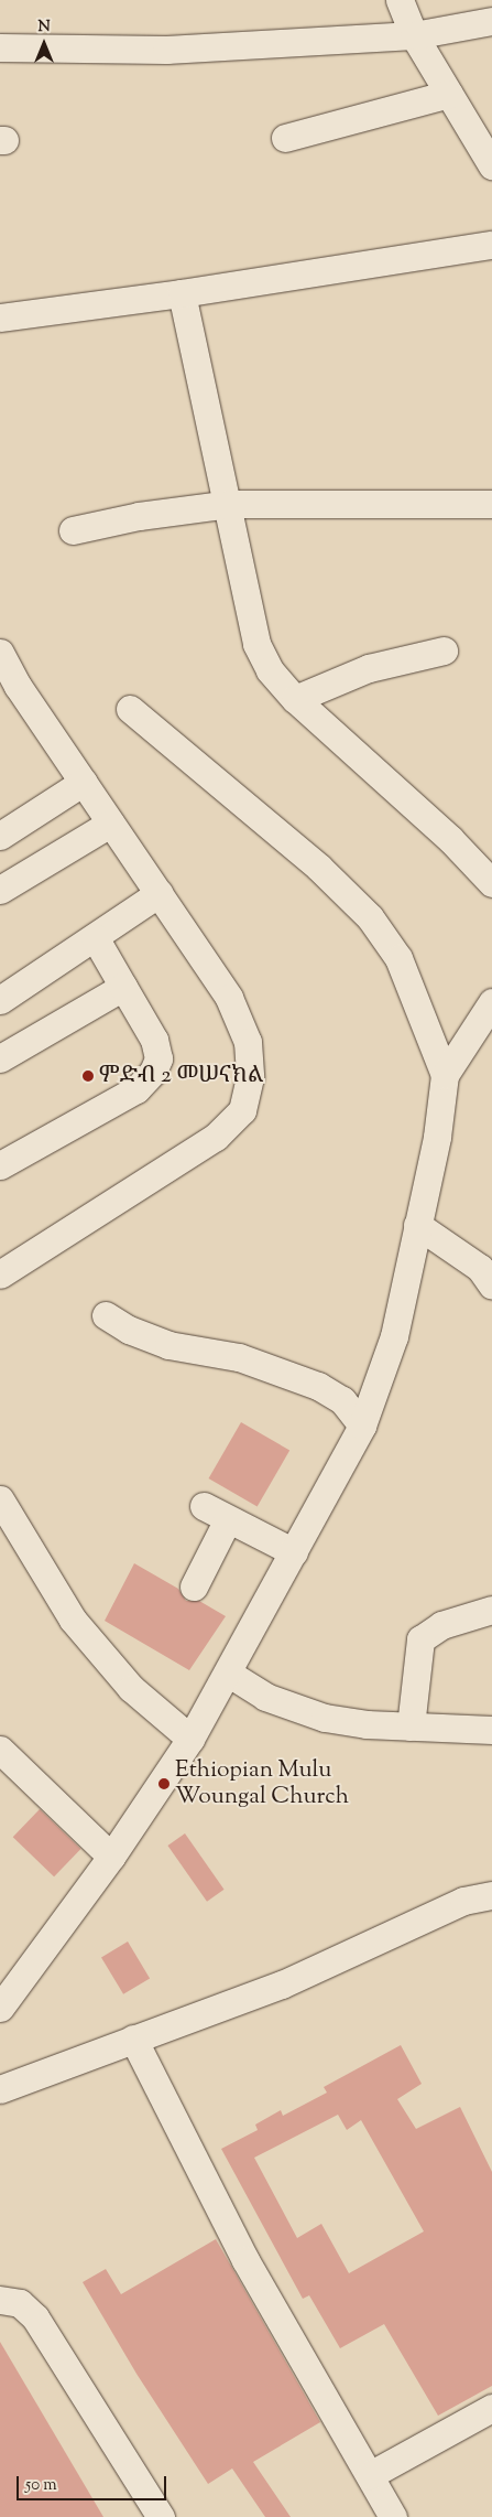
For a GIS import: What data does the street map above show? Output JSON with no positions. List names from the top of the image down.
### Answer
{
  "places": ["ምድብ 2 መሠናክል", "Ethiopian Mulu Woungal Church"],
  "scale_bar": "50 m",
  "north": "top"
}
